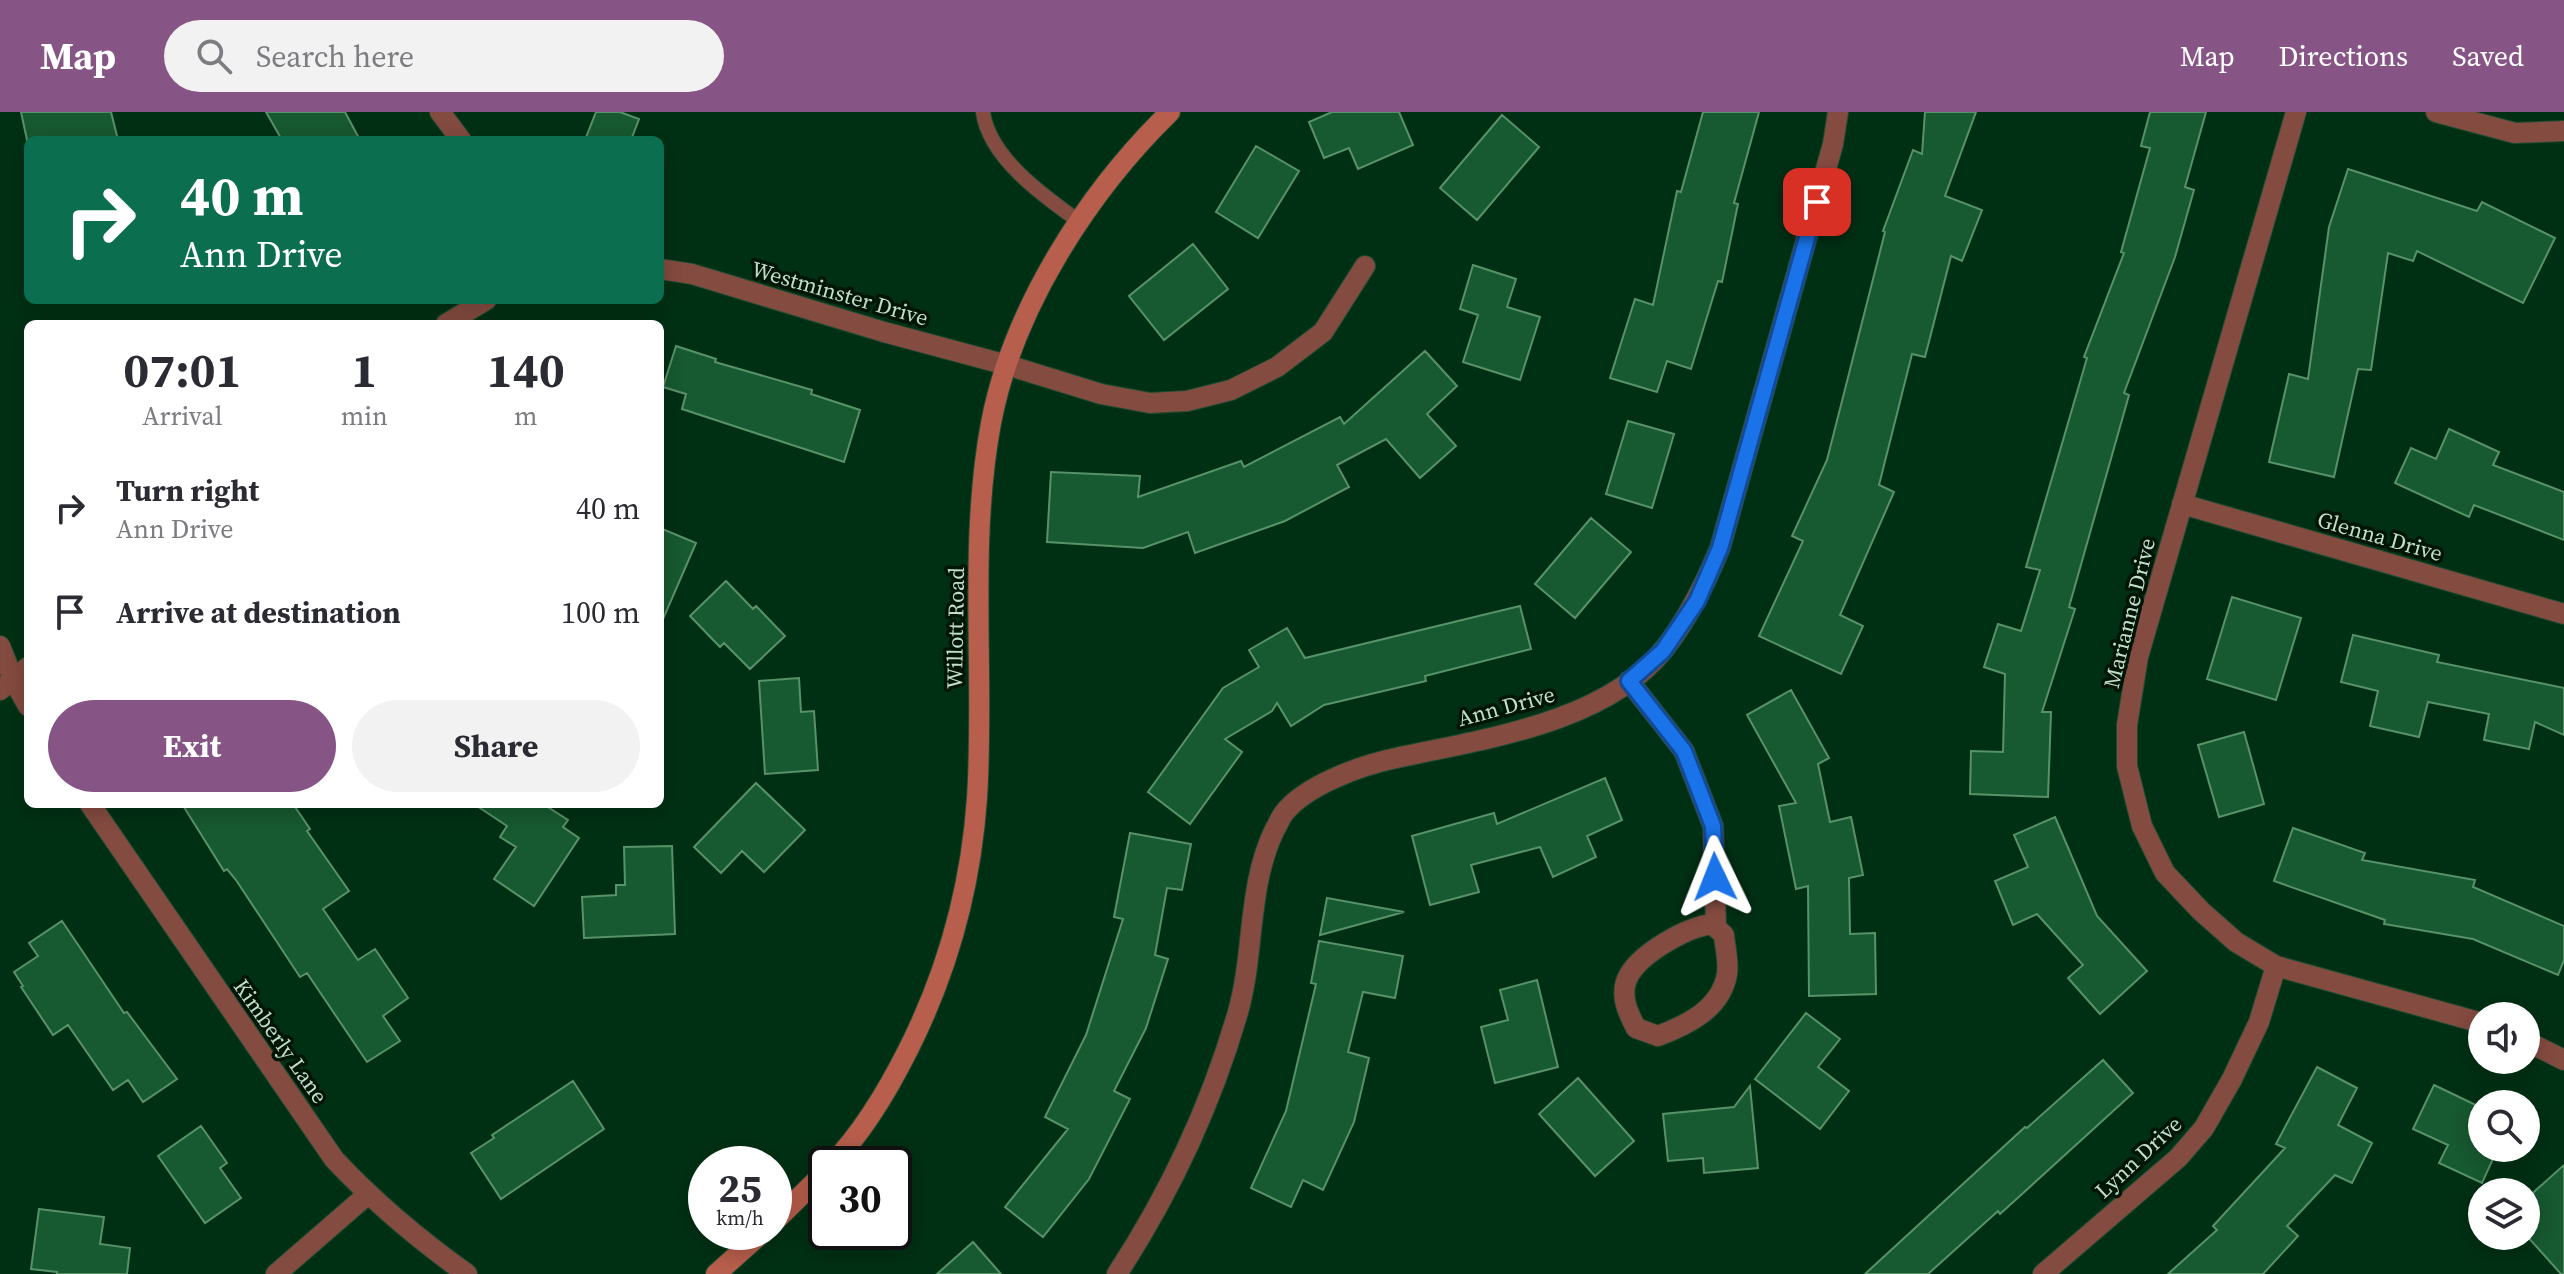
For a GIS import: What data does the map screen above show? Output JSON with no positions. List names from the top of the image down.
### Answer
{
  "streets": {
    "main road": ["Willott Road"],
    "street": [
      "Westminster Drive",
      "Glenna Drive",
      "Marianne Drive",
      "Ann Drive",
      "Kimberly Lane",
      "Lynn Drive"
    ]
  },
  "crossings": [
    ["Westminster Drive", "Willott Road"],
    ["Glenna Drive", "Marianne Drive"],
    ["Marianne Drive", "Lynn Drive"]
  ],
  "page": {
    "header": "Map",
    "search": "Search here",
    "nav": ["Map", "Directions", "Saved"],
    "turn": ["40 m", "Ann Drive"],
    "eta": [
      "07:01",
      "Arrival",
      "1",
      "min",
      "140",
      "m"
    ],
    "list": [
      {
        "name": "Turn right",
        "note": "Ann Drive",
        "value": "40 m"
      },
      {
        "name": "Arrive at destination",
        "value": "100 m"
      }
    ],
    "buttons": ["Exit", "Share"],
    "speed": "25 km/h",
    "limit": "30"
  }
}
